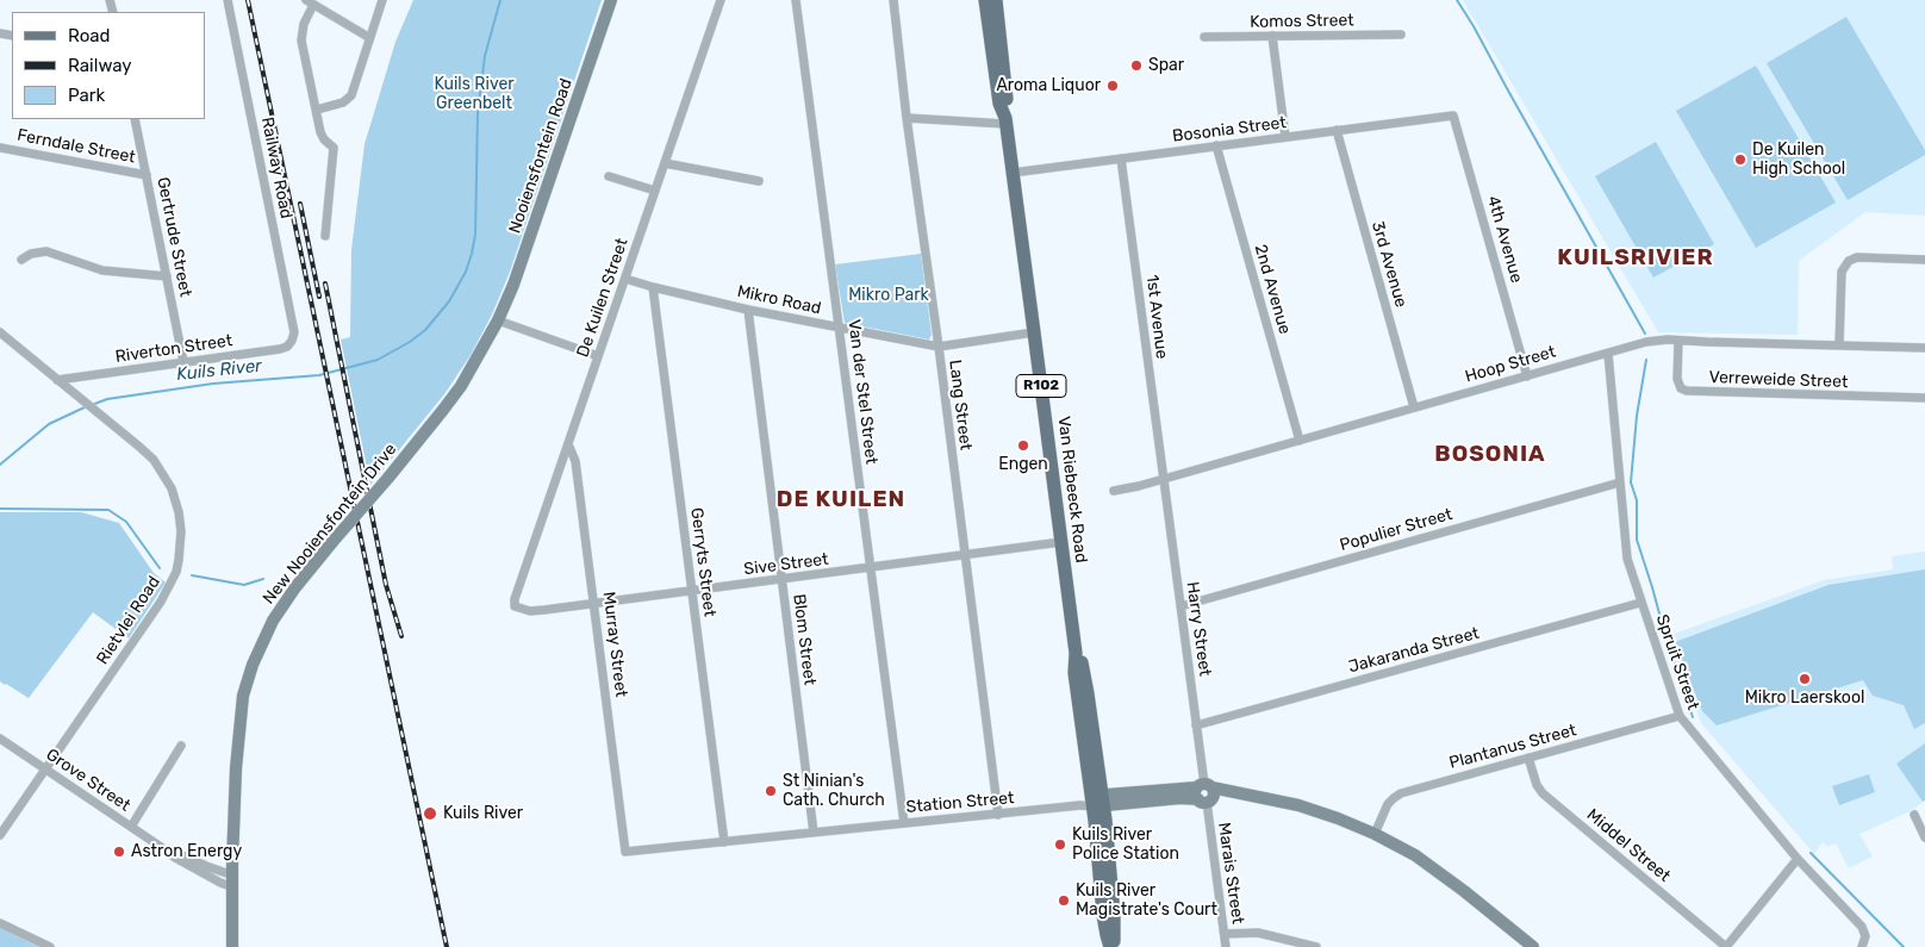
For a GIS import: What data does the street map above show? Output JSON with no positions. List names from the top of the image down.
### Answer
{
  "streets": {
    "main road": ["R102", "Van Riebeeck Road"],
    "street": [
      "Komos Street",
      "Bosonia Street",
      "Ferndale Street",
      "Nooiensfontein Road",
      "Railway Road",
      "Gertrude Street",
      "4th Avenue",
      "3rd Avenue",
      "2nd Avenue",
      "De Kuilen Street",
      "Mikro Road",
      "1st Avenue",
      "Riverton Street",
      "Hoop Street",
      "Verreweide Street",
      "Van der Stel Street",
      "Lang Street",
      "New Nooiensfontein Drive",
      "Populier Street",
      "Gerryts Street",
      "Sive Street",
      "Rietvlei Road",
      "Harry Street",
      "Blom Street",
      "Murray Street",
      "Jakaranda Street",
      "Spruit Street",
      "Plantanus Street",
      "Grove Street",
      "Station Street",
      "Middel Street",
      "Marais Street"
    ]
  },
  "crossings": [
    ["Bosonia Street", "4th Avenue"],
    ["Bosonia Street", "3rd Avenue"],
    ["Bosonia Street", "2nd Avenue"],
    ["Bosonia Street", "1st Avenue"],
    ["Bosonia Street", "Van Riebeeck Road"],
    ["Ferndale Street", "Gertrude Street"],
    ["Nooiensfontein Road", "New Nooiensfontein Drive"],
    ["Railway Road", "Riverton Street"],
    ["Gertrude Street", "Riverton Street"],
    ["4th Avenue", "Hoop Street"],
    ["3rd Avenue", "Hoop Street"],
    ["2nd Avenue", "Hoop Street"],
    ["De Kuilen Street", "Mikro Road"],
    ["De Kuilen Street", "Sive Street"],
    ["De Kuilen Street", "Murray Street"],
    ["Mikro Road", "Van der Stel Street"],
    ["Mikro Road", "Lang Street"],
    ["Mikro Road", "Van Riebeeck Road"],
    ["Mikro Road", "Gerryts Street"],
    ["Mikro Road", "Blom Street"],
    ["1st Avenue", "Hoop Street"],
    ["1st Avenue", "Harry Street"],
    ["Riverton Street", "Rietvlei Road"],
    ["Hoop Street", "Verreweide Street"],
    ["Hoop Street", "Harry Street"],
    ["Hoop Street", "Spruit Street"],
    ["Van der Stel Street", "Sive Street"],
    ["Van der Stel Street", "Station Street"],
    ["Lang Street", "Sive Street"],
    ["Lang Street", "Station Street"],
    ["Van Riebeeck Road", "Sive Street"],
    ["Van Riebeeck Road", "Station Street"],
    ["New Nooiensfontein Drive", "Grove Street"],
    ["Populier Street", "Harry Street"],
    ["Populier Street", "Spruit Street"],
    ["Gerryts Street", "Sive Street"],
    ["Gerryts Street", "Station Street"],
    ["Sive Street", "Blom Street"],
    ["Sive Street", "Murray Street"],
    ["Rietvlei Road", "Grove Street"],
    ["Harry Street", "Jakaranda Street"],
    ["Harry Street", "Marais Street"],
    ["Blom Street", "Station Street"],
    ["Murray Street", "Station Street"],
    ["Jakaranda Street", "Spruit Street"],
    ["Spruit Street", "Plantanus Street"],
    ["Plantanus Street", "Middel Street"]
  ],
  "districts": ["KUILSRIVIER", "BOSONIA", "DE KUILEN"],
  "water": ["Kuils River"],
  "parks": ["Kuils River Greenbelt", "Mikro Park"],
  "places": [
    "Spar",
    "Aroma Liquor",
    "De Kuilen High School",
    "Engen",
    "Mikro Laerskool",
    "St Ninian's Cath. Church",
    "Kuils River",
    "Kuils River Police Station",
    "Astron Energy",
    "Kuils River Magistrate's Court"
  ],
  "legend": ["Road", "Railway", "Park"]
}
